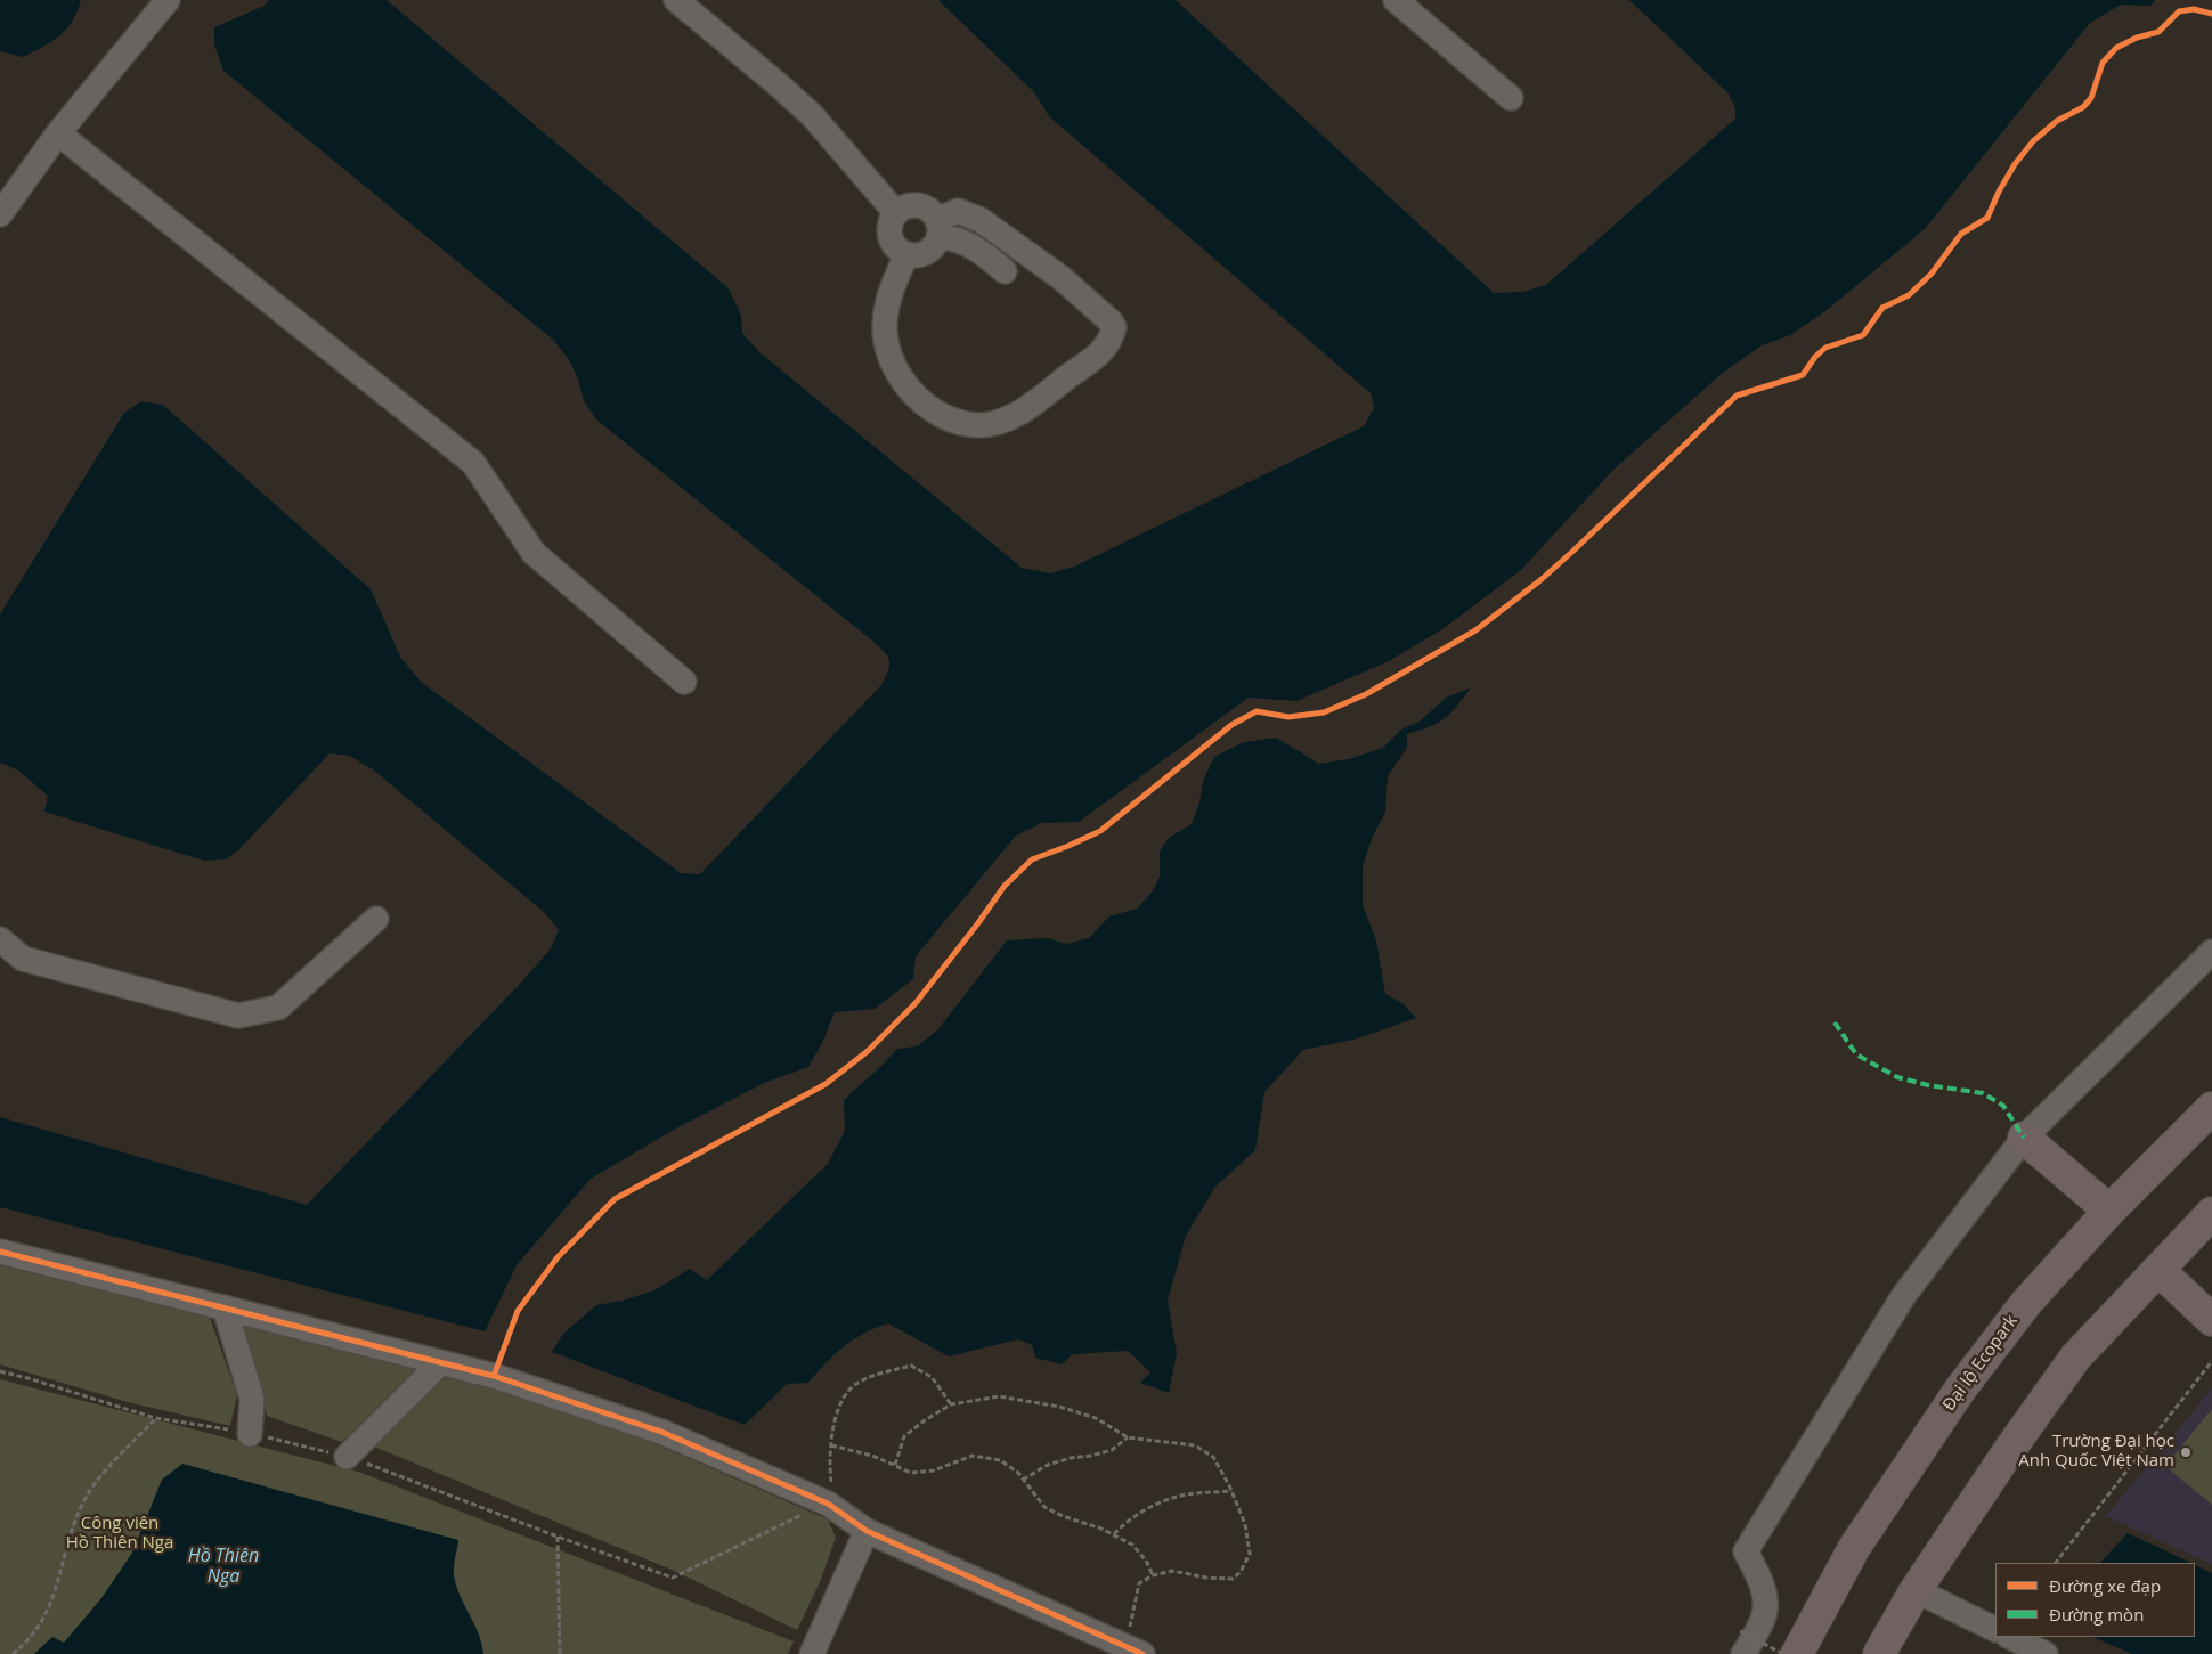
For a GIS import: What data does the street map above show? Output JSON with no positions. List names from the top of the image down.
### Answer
{
  "streets": {
    "highway": ["Đại lộ Ecopark"]
  },
  "water": ["Hồ Thiên Nga"],
  "parks": ["Công viên Hồ Thiên Nga"],
  "places": ["Trường Đại học Anh Quốc Việt Nam"],
  "legend": ["Đường xe đạp", "Đường mòn"]
}
